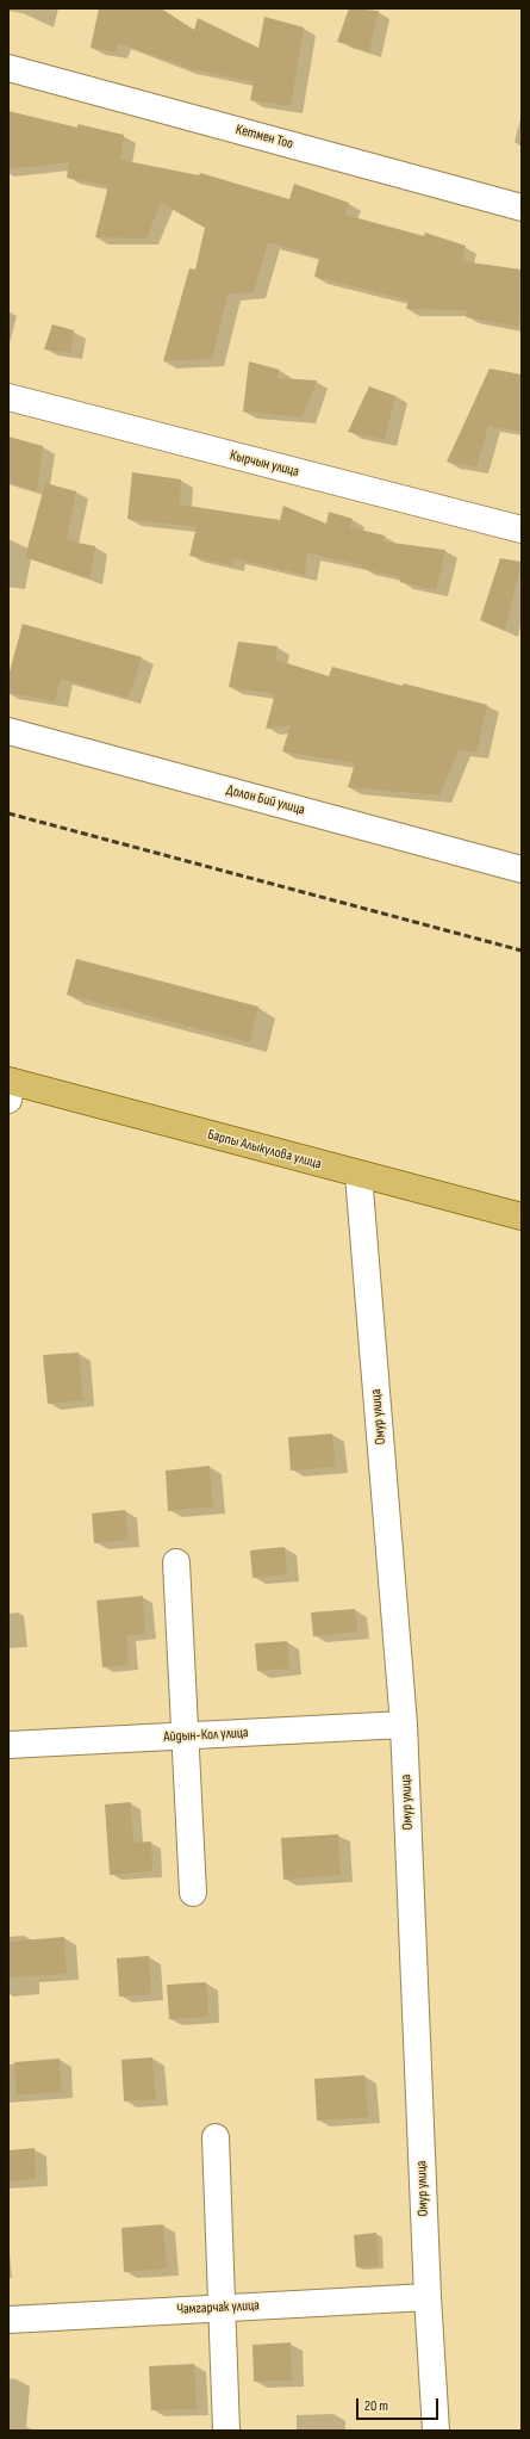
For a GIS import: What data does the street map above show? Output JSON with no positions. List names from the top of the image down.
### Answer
{
  "streets": {
    "main road": ["Барпы Алыкулова улица"],
    "street": [
      "Кетмен Тоо",
      "Кырчын улица",
      "Долон Бий улица",
      "Омур улица",
      "Айдын-Кол улица",
      "Чамгарчак улица"
    ]
  },
  "crossings": [
    ["Барпы Алыкулова улица", "Омур улица"],
    ["Омур улица", "Айдын-Кол улица"],
    ["Омур улица", "Чамгарчак улица"]
  ],
  "scale_bar": "20 m"
}
